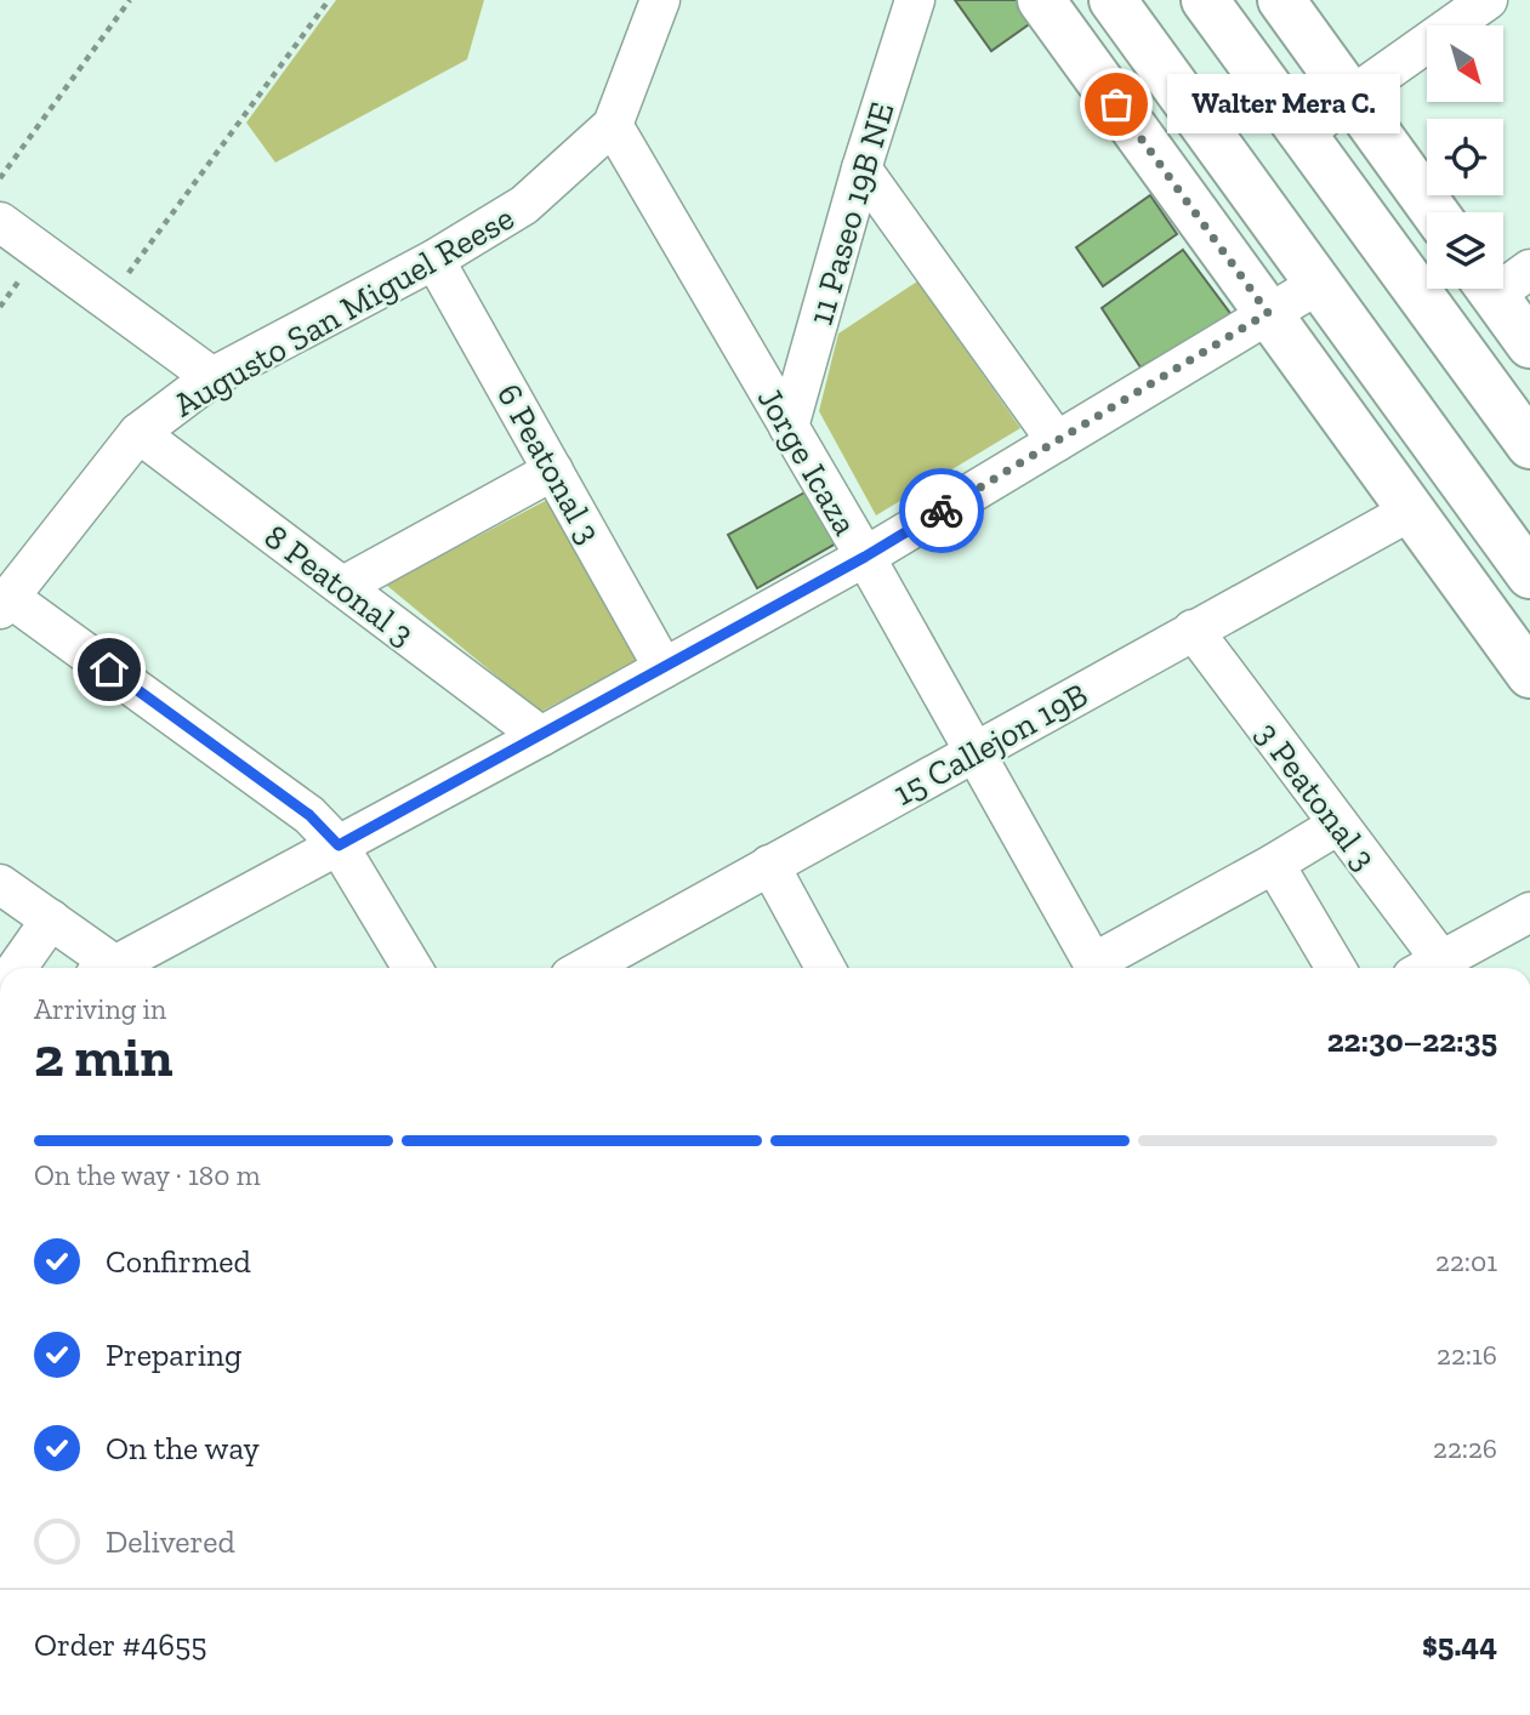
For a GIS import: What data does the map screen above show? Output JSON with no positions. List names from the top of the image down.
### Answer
{
  "streets": {
    "street": [
      "11 Paseo 19B NE",
      "Augusto San Miguel Reese",
      "Jorge Icaza",
      "6 Peatonal 3",
      "8 Peatonal 3",
      "15 Callejon 19B",
      "3 Peatonal 3"
    ]
  },
  "crossings": [
    ["11 Paseo 19B NE", "Jorge Icaza"],
    ["Augusto San Miguel Reese", "Jorge Icaza"],
    ["Augusto San Miguel Reese", "6 Peatonal 3"],
    ["Augusto San Miguel Reese", "8 Peatonal 3"],
    ["Jorge Icaza", "15 Callejon 19B"],
    ["15 Callejon 19B", "3 Peatonal 3"]
  ],
  "places": ["Walter Mera C."],
  "north": "bottom right",
  "page": {
    "bubble": "Walter Mera C.",
    "heading": ["2 min", "Arriving in", "22:30–22:35"],
    "panel": ["Order #4655", "$5.44"],
    "bar": "On the way · 180 m",
    "list": [
      ["Confirmed", "22:01"],
      ["Preparing", "22:16"],
      ["On the way", "22:26"],
      "Delivered"
    ]
  }
}
